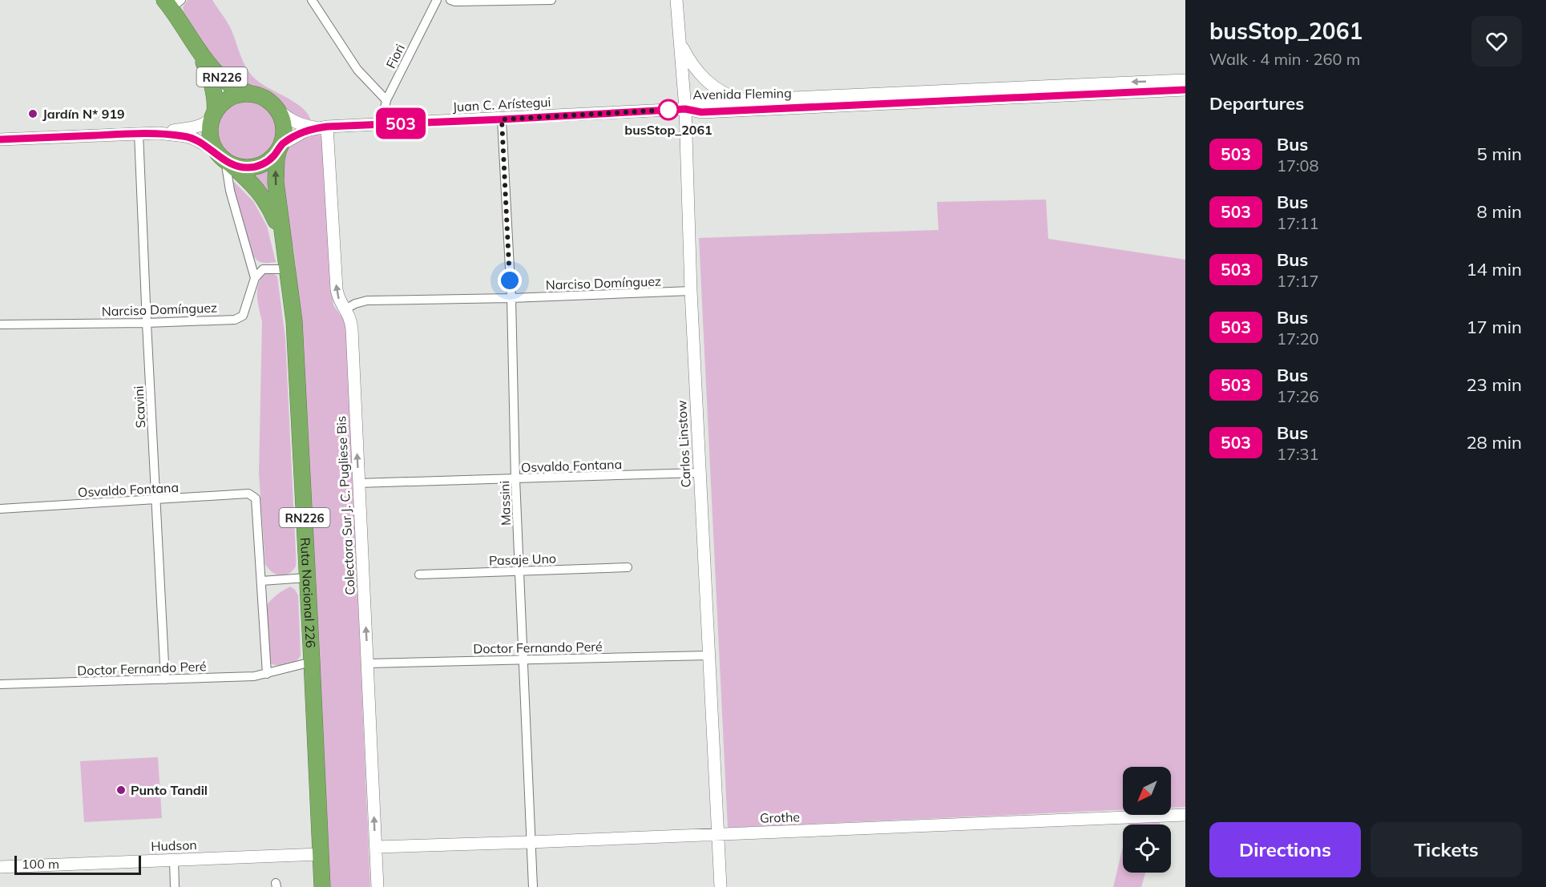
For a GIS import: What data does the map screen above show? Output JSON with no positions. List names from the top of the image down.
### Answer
{
  "streets": {
    "highway": ["RN226", "Ruta Nacional 226"],
    "main road": [
      "Avenida Fleming",
      "Juan C. Arístegui",
      "Carlos Linstow",
      "Colectora Sur J. C. Pugliese Bis",
      "Grothe",
      "Hudson"
    ],
    "street": [
      "Fiori",
      "Narciso Domínguez",
      "Scavini",
      "Osvaldo Fontana",
      "Massini",
      "Pasaje Uno",
      "Doctor Fernando Peré"
    ]
  },
  "crossings": [
    ["Fiori", "Juan C. Arístegui"],
    ["RN226", "Juan C. Arístegui"],
    ["RN226", "Ruta Nacional 226"],
    ["Avenida Fleming", "Juan C. Arístegui"],
    ["Avenida Fleming", "Carlos Linstow"],
    ["Juan C. Arístegui", "Carlos Linstow"],
    ["Juan C. Arístegui", "Massini"],
    ["Juan C. Arístegui", "Colectora Sur J. C. Pugliese Bis"],
    ["Juan C. Arístegui", "Ruta Nacional 226"],
    ["Narciso Domínguez", "Scavini"],
    ["Narciso Domínguez", "Carlos Linstow"],
    ["Narciso Domínguez", "Massini"],
    ["Narciso Domínguez", "Colectora Sur J. C. Pugliese Bis"],
    ["Scavini", "Osvaldo Fontana"],
    ["Scavini", "Doctor Fernando Peré"],
    ["Carlos Linstow", "Osvaldo Fontana"],
    ["Carlos Linstow", "Doctor Fernando Peré"],
    ["Carlos Linstow", "Grothe"],
    ["Osvaldo Fontana", "Massini"],
    ["Osvaldo Fontana", "Colectora Sur J. C. Pugliese Bis"],
    ["Massini", "Pasaje Uno"],
    ["Massini", "Doctor Fernando Peré"],
    ["Massini", "Grothe"],
    ["Colectora Sur J. C. Pugliese Bis", "Doctor Fernando Peré"],
    ["Colectora Sur J. C. Pugliese Bis", "Grothe"],
    ["Ruta Nacional 226", "Doctor Fernando Peré"],
    ["Ruta Nacional 226", "Hudson"]
  ],
  "one_way": ["Colectora Sur J. C. Pugliese Bis"],
  "places": ["busStop_2061", "Jardín N* 919", "Punto Tandil"],
  "lines": ["bus line 503"],
  "scale_bar": "100 m",
  "north": "bottom left",
  "page": {
    "on_map": "503",
    "heading": [
      ["busStop_2061", "Walk · 4 min · 260 m"],
      "Departures"
    ],
    "list": [
      {
        "mark": "503",
        "name": "Bus",
        "note": "17:08",
        "value": "5 min"
      },
      {
        "mark": "503",
        "name": "Bus",
        "note": "17:11",
        "value": "8 min"
      },
      {
        "mark": "503",
        "name": "Bus",
        "note": "17:17",
        "value": "14 min"
      },
      {
        "mark": "503",
        "name": "Bus",
        "note": "17:20",
        "value": "17 min"
      },
      {
        "mark": "503",
        "name": "Bus",
        "note": "17:26",
        "value": "23 min"
      },
      {
        "mark": "503",
        "name": "Bus",
        "note": "17:31",
        "value": "28 min"
      }
    ],
    "buttons": ["Directions", "Tickets"],
    "scale": "100 m"
  }
}
